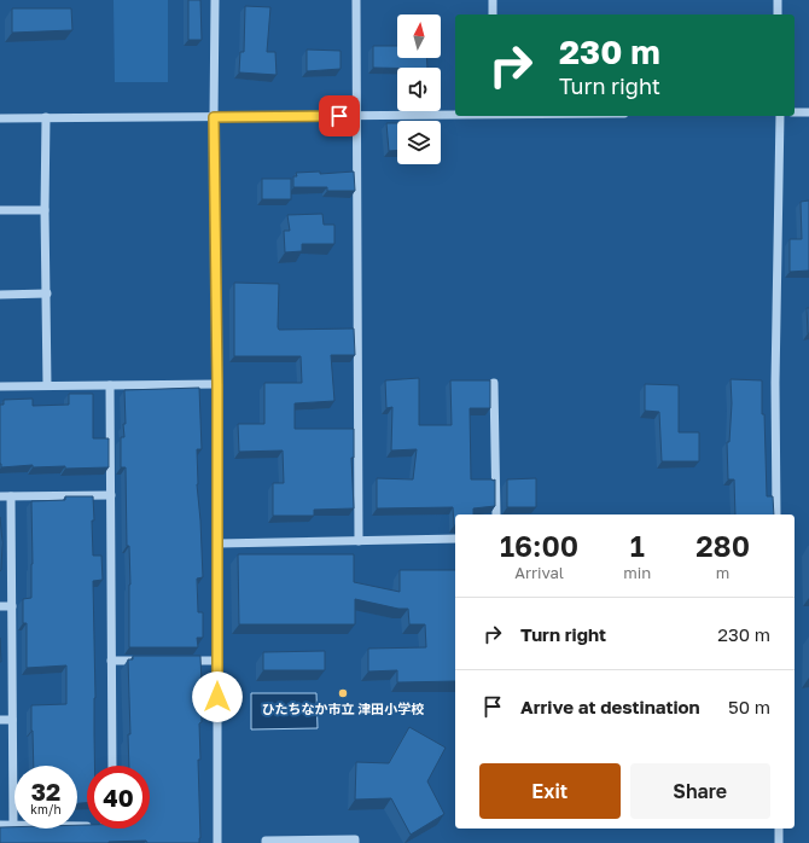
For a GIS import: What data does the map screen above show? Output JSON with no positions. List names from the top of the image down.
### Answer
{
  "places": ["ひたちなか市立 津田小学校"],
  "north": "top",
  "page": {
    "turn": ["230 m", "Turn right"],
    "eta": [
      "16:00",
      "Arrival",
      "1",
      "min",
      "280",
      "m"
    ],
    "list": [
      {
        "name": "Turn right",
        "value": "230 m"
      },
      {
        "name": "Arrive at destination",
        "value": "50 m"
      }
    ],
    "buttons": ["Exit", "Share"],
    "speed": "32 km/h",
    "limit": "40"
  }
}
